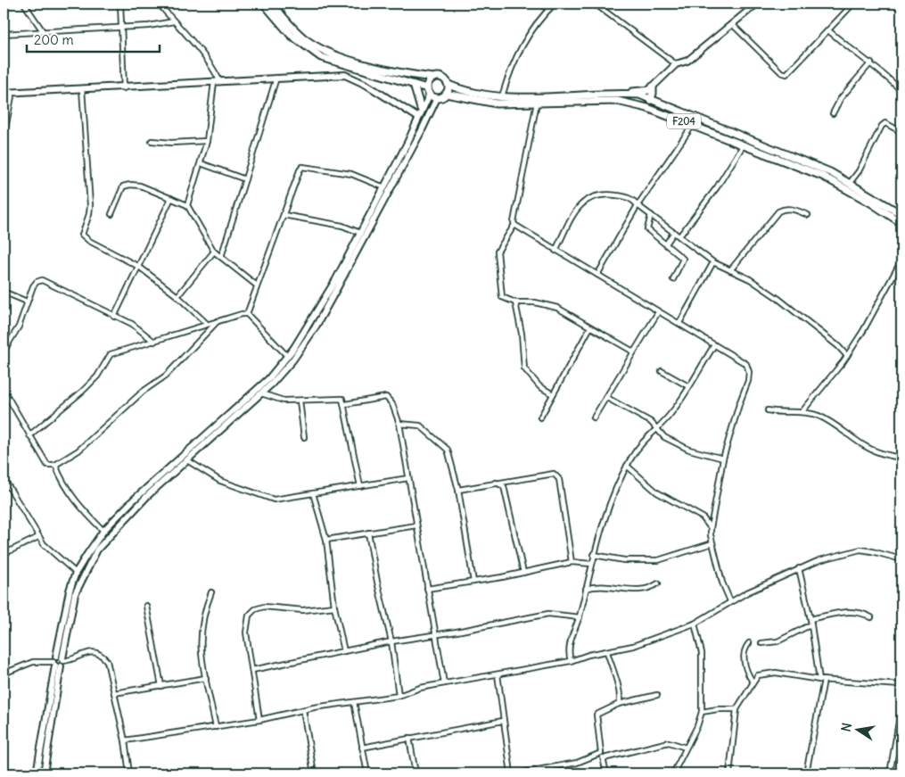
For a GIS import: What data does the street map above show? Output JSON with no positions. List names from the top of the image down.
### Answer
{
  "streets": {
    "main road": ["F204"]
  },
  "scale_bar": "200 m",
  "north": "left"
}
